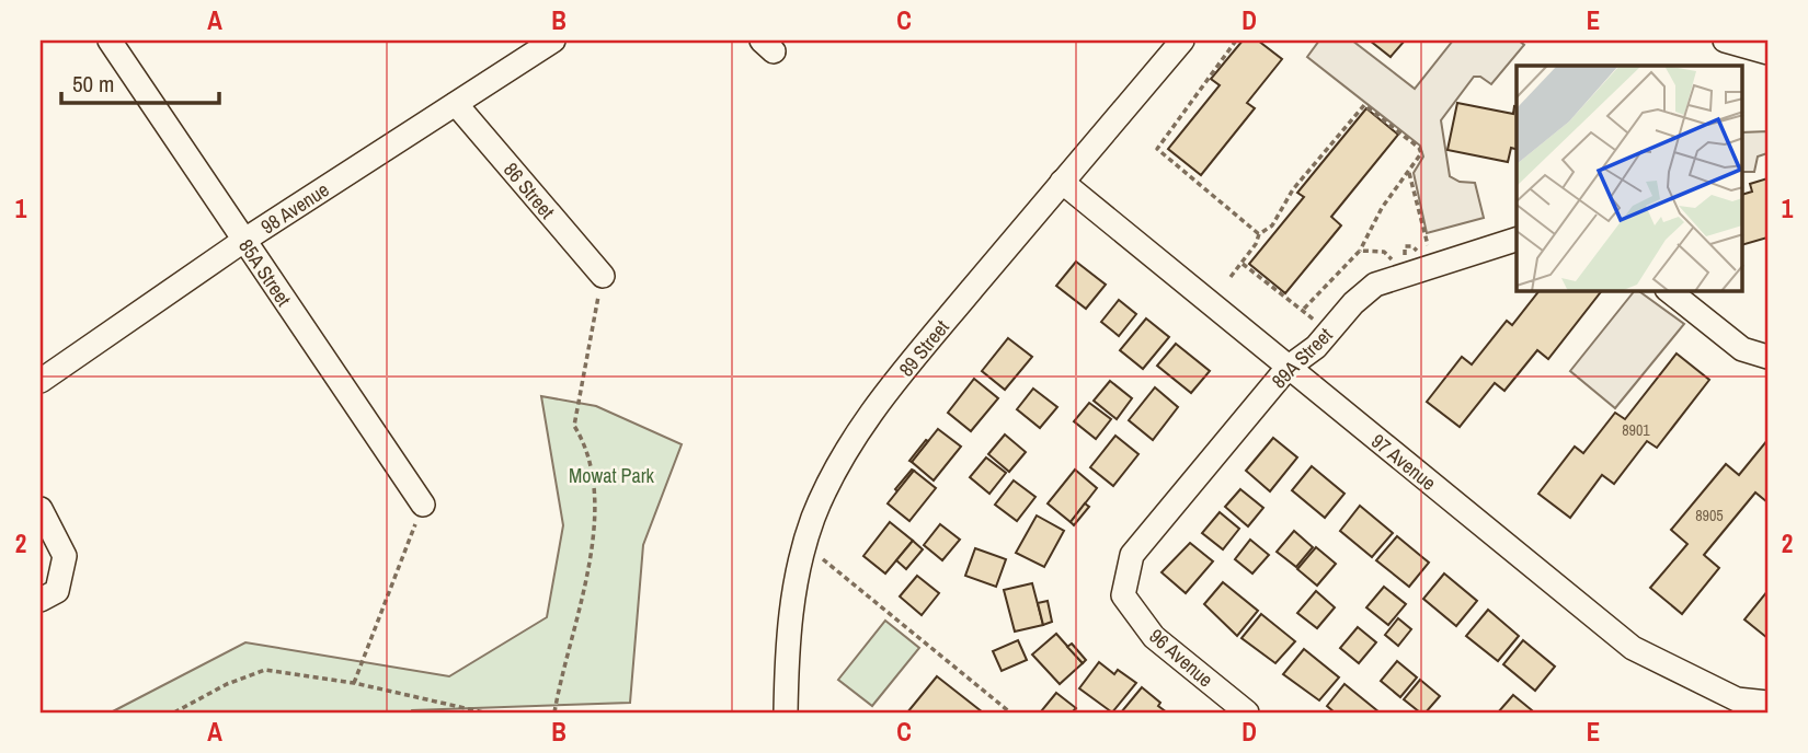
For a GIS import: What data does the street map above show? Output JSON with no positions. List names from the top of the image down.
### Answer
{
  "streets": {
    "street": [
      "86 Street",
      "98 Avenue",
      "85A Street",
      "89 Street",
      "89A Street",
      "97 Avenue",
      "96 Avenue"
    ]
  },
  "crossings": [
    ["86 Street", "98 Avenue"],
    ["98 Avenue", "85A Street"],
    ["89 Street", "97 Avenue"],
    ["89A Street", "97 Avenue"],
    ["89A Street", "96 Avenue"]
  ],
  "parks": ["Mowat Park"],
  "house_numbers": ["8901", "8905"],
  "scale_bar": "50 m",
  "grid": {
    "columns": [
      "A",
      "B",
      "C",
      "D",
      "E"
    ],
    "rows": ["1", "2"]
  }
}
